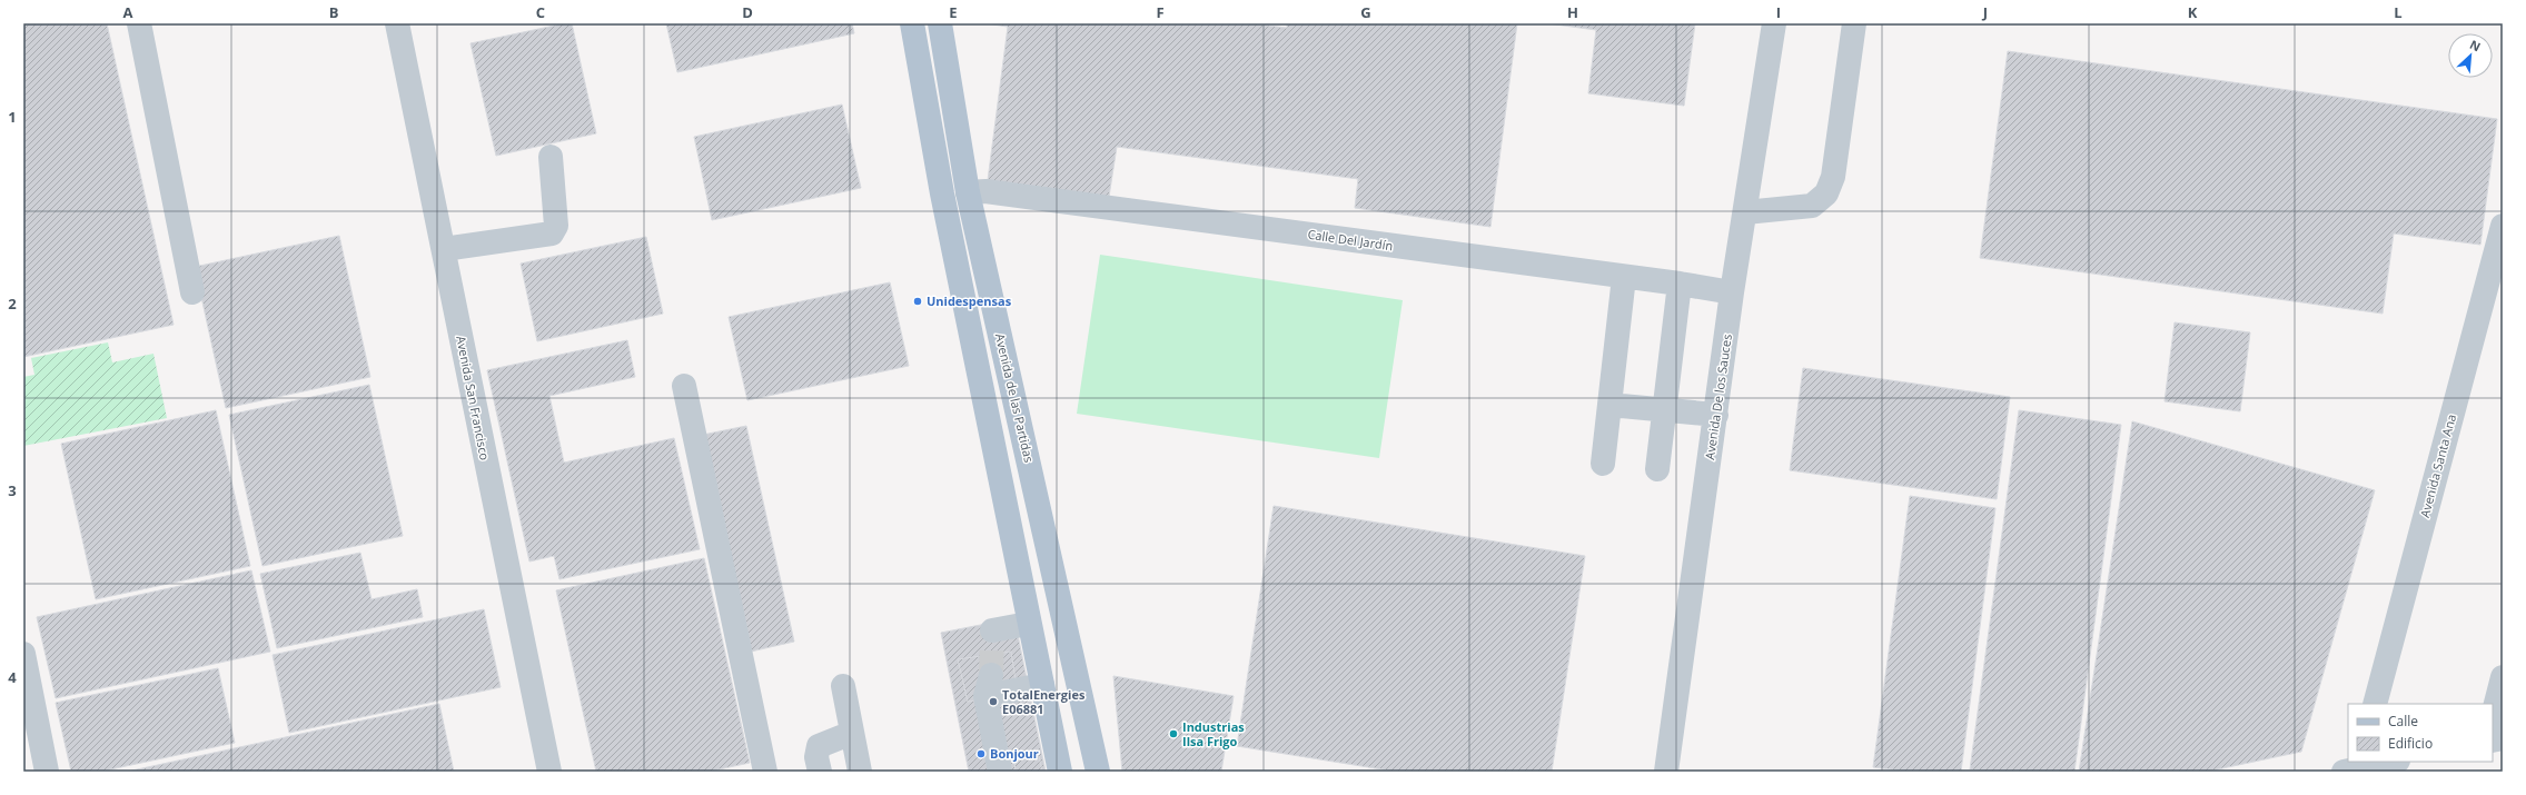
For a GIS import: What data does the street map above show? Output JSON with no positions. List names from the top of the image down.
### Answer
{
  "streets": {
    "main road": ["Avenida de las Partidas"],
    "street": [
      "Calle Del Jardín",
      "Avenida De los Sauces",
      "Avenida San Francisco",
      "Avenida Santa Ana"
    ]
  },
  "crossings": [
    ["Calle Del Jardín", "Avenida De los Sauces"],
    ["Calle Del Jardín", "Avenida de las Partidas"]
  ],
  "places": [
    "Unidespensas",
    "TotalEnergies E06881",
    "Industrias Ilsa Frigo",
    "Bonjour"
  ],
  "legend": ["Calle", "Edificio"],
  "north": "top right",
  "grid": {
    "columns": [
      "A",
      "B",
      "C",
      "D",
      "E",
      "F",
      "G",
      "H",
      "I",
      "J",
      "K",
      "L"
    ],
    "rows": [
      "1",
      "2",
      "3",
      "4"
    ]
  }
}
